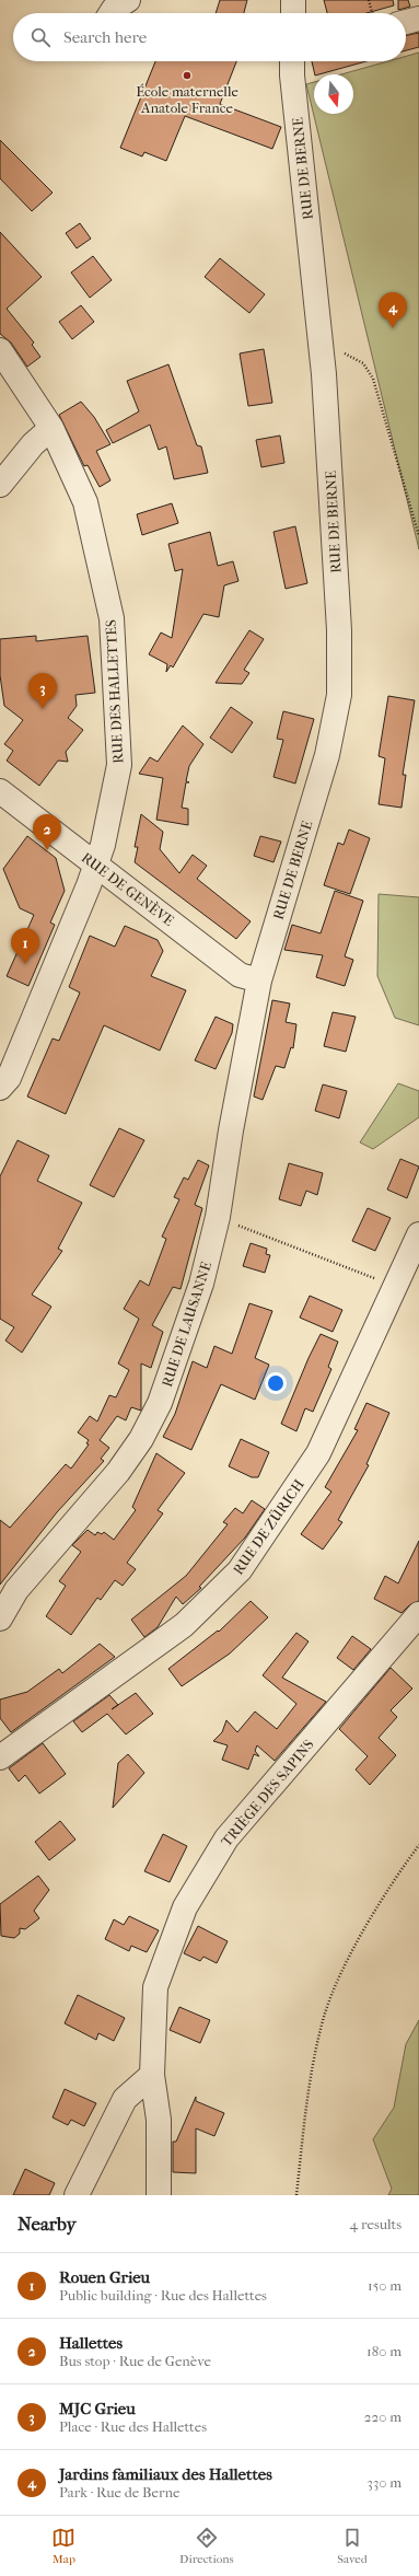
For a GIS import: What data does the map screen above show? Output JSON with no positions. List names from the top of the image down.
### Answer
{
  "streets": {
    "street": [
      "RUE DE BERNE",
      "RUE DES HALLETTES",
      "RUE DE GENÈVE",
      "RUE DE LAUSANNE",
      "RUE DE ZÜRICH",
      "TRIÈGE DES SAPINS"
    ]
  },
  "crossings": [
    ["RUE DE BERNE", "RUE DE GENÈVE"],
    ["RUE DE BERNE", "RUE DE LAUSANNE"],
    ["RUE DES HALLETTES", "RUE DE GENÈVE"],
    ["RUE DE GENÈVE", "RUE DE LAUSANNE"]
  ],
  "places": ["École maternelle Anatole France"],
  "north": "bottom",
  "page": {
    "search": "Search here",
    "pins": [
      "4",
      "3",
      "2",
      "1"
    ],
    "heading": ["Nearby", "4 results"],
    "list": [
      {
        "mark": "1",
        "name": "Rouen Grieu",
        "note": "Public building · Rue des Hallettes",
        "value": "150 m"
      },
      {
        "mark": "2",
        "name": "Hallettes",
        "note": "Bus stop · Rue de Genève",
        "value": "180 m"
      },
      {
        "mark": "3",
        "name": "MJC Grieu",
        "note": "Place · Rue des Hallettes",
        "value": "220 m"
      },
      {
        "mark": "4",
        "name": "Jardins familiaux des Hallettes",
        "note": "Park · Rue de Berne",
        "value": "330 m"
      }
    ],
    "nav": ["Map", "Directions", "Saved"]
  }
}
